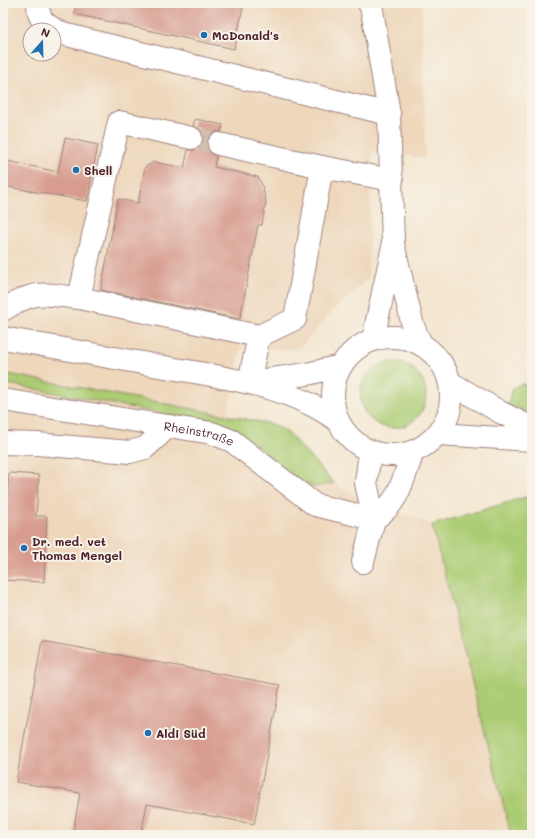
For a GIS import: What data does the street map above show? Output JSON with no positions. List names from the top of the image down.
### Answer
{
  "streets": {
    "main road": ["Rheinstraße"]
  },
  "places": [
    "McDonald's",
    "Shell",
    "Dr. med. vet Thomas Mengel",
    "Aldi Süd"
  ],
  "north": "top"
}
